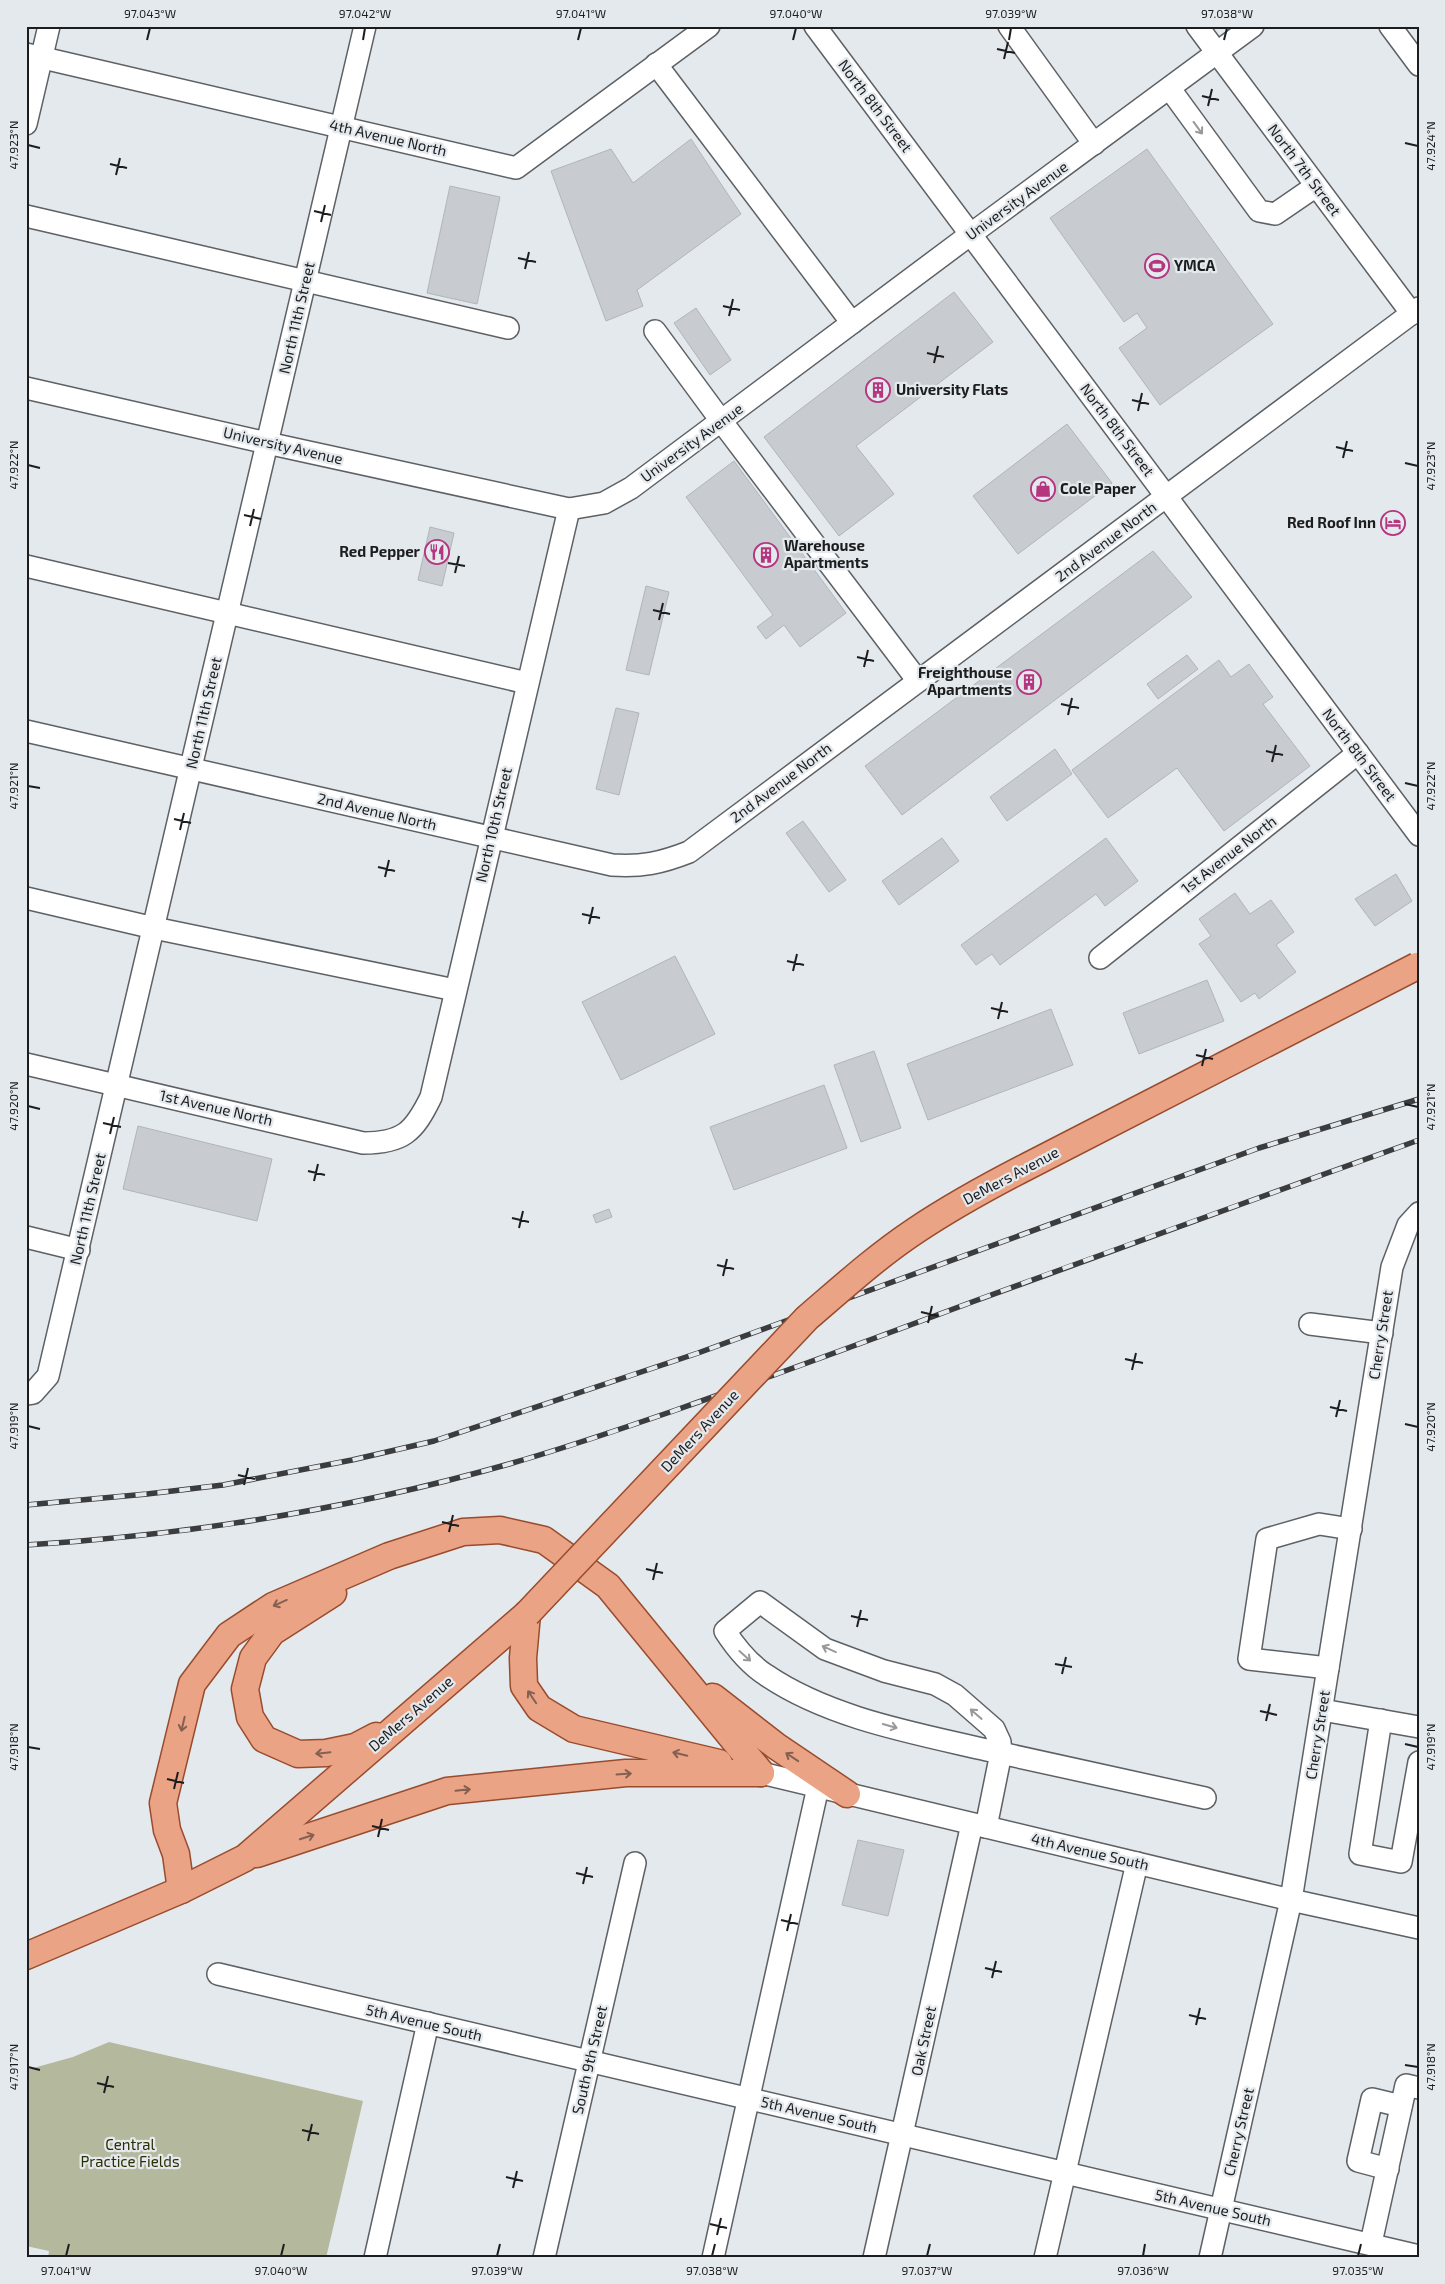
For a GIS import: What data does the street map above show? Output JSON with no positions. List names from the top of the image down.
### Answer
{
  "streets": {
    "main road": ["DeMers Avenue"],
    "street": [
      "North 8th Street",
      "4th Avenue North",
      "North 7th Street",
      "University Avenue",
      "North 11th Street",
      "2nd Avenue North",
      "North 10th Street",
      "1st Avenue North",
      "Cherry Street",
      "4th Avenue South",
      "5th Avenue South",
      "Oak Street",
      "South 9th Street"
    ]
  },
  "crossings": [
    ["North 8th Street", "University Avenue"],
    ["North 8th Street", "2nd Avenue North"],
    ["North 8th Street", "1st Avenue North"],
    ["4th Avenue North", "North 11th Street"],
    ["North 7th Street", "University Avenue"],
    ["North 7th Street", "2nd Avenue North"],
    ["University Avenue", "North 11th Street"],
    ["University Avenue", "North 10th Street"],
    ["North 11th Street", "2nd Avenue North"],
    ["North 11th Street", "1st Avenue North"],
    ["2nd Avenue North", "North 10th Street"],
    ["North 10th Street", "1st Avenue North"],
    ["Cherry Street", "4th Avenue South"],
    ["Cherry Street", "5th Avenue South"],
    ["4th Avenue South", "Oak Street"],
    ["5th Avenue South", "Oak Street"],
    ["5th Avenue South", "South 9th Street"]
  ],
  "parks": ["Central Practice Fields"],
  "places": {
    "sports": ["YMCA"],
    "building": ["University Flats", "Warehouse Apartments", "Freighthouse Apartments"],
    "shop": ["Cole Paper"],
    "hotel": ["Red Roof Inn"],
    "restaurant": ["Red Pepper"]
  },
  "coordinates": [
    "97.043°W",
    "97.042°W",
    "97.041°W",
    "97.040°W",
    "97.039°W",
    "97.038°W",
    "47.923°N",
    "47.924°N",
    "47.922°N",
    "47.921°N",
    "47.920°N",
    "47.919°N",
    "47.918°N",
    "47.917°N",
    "97.037°W",
    "97.036°W",
    "97.035°W"
  ]
}
